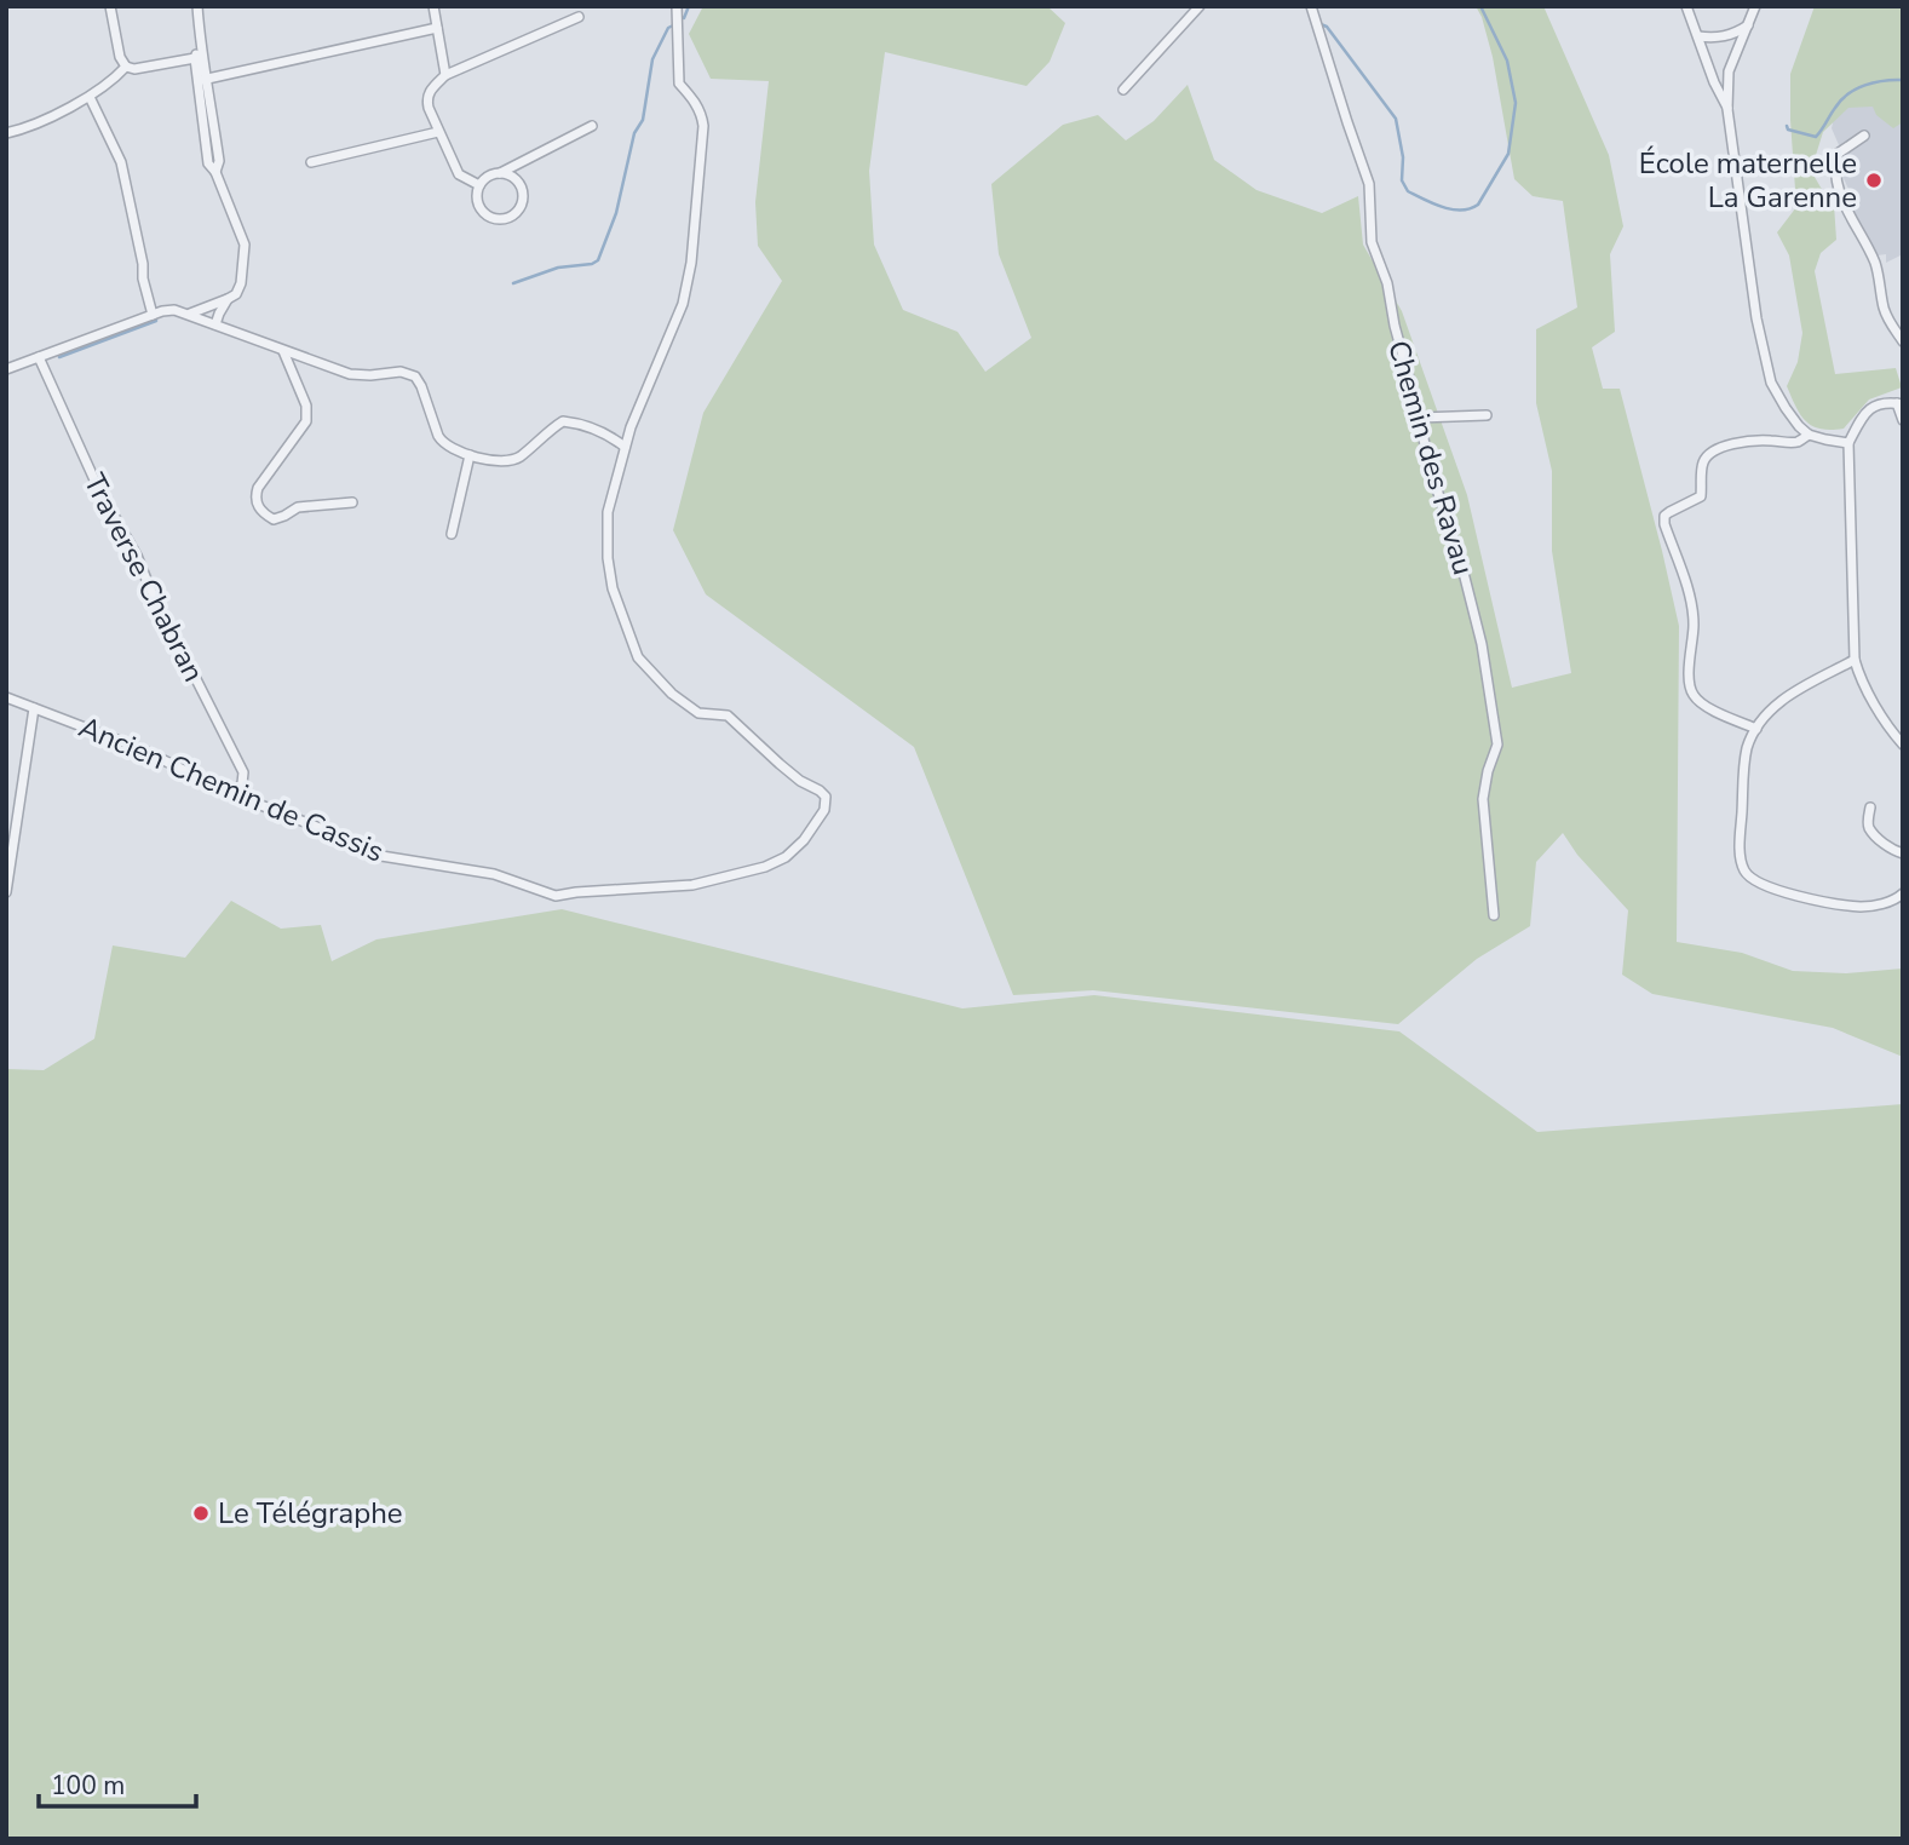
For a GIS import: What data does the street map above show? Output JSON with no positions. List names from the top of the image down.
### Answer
{
  "streets": {
    "street": ["Chemin des Ravau", "Traverse Chabran", "Ancien Chemin de Cassis"]
  },
  "crossings": [
    ["Traverse Chabran", "Ancien Chemin de Cassis"]
  ],
  "places": ["École maternelle La Garenne", "Le Télégraphe"],
  "scale_bar": "100 m"
}
